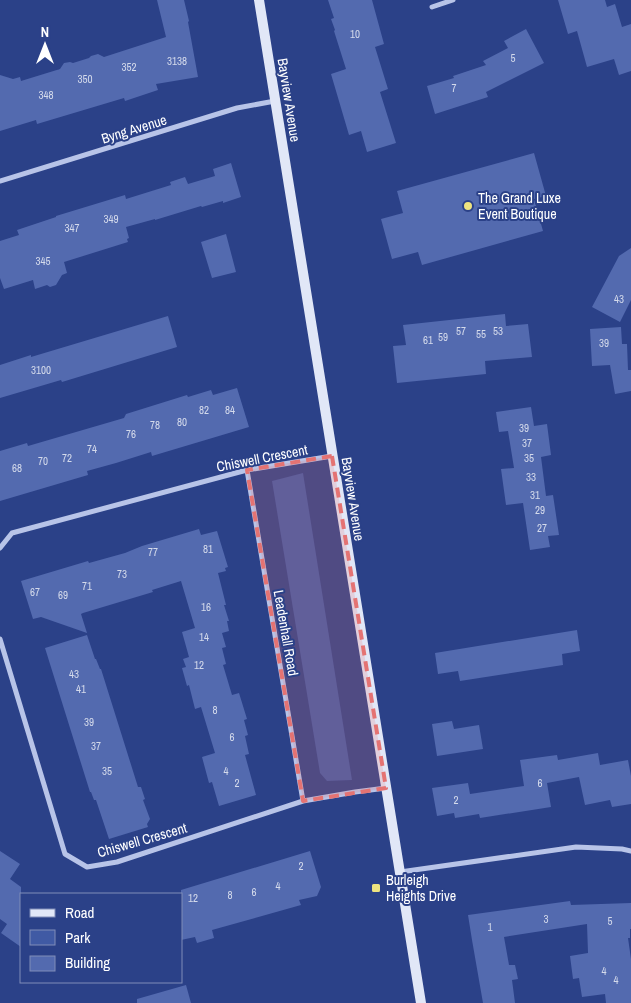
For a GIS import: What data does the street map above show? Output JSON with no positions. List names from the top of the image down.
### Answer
{
  "streets": {
    "main road": ["Bayview Avenue"],
    "street": ["Byng Avenue", "Chiswell Crescent", "Leadenhall Road"]
  },
  "crossings": [
    ["Bayview Avenue", "Byng Avenue"],
    ["Bayview Avenue", "Chiswell Crescent"],
    ["Chiswell Crescent", "Leadenhall Road"]
  ],
  "places": {
    "other": ["The Grand Luxe Event Boutique"],
    "transit": ["Burleigh Heights Drive"]
  },
  "house_numbers": [
    "10",
    "5",
    "3138",
    "352",
    "350",
    "7",
    "348",
    "349",
    "347",
    "345",
    "43",
    "57",
    "53",
    "55",
    "59",
    "61",
    "39",
    "3100",
    "82",
    "84",
    "80",
    "78",
    "39",
    "76",
    "37",
    "74",
    "72",
    "35",
    "70",
    "68",
    "33",
    "31",
    "29",
    "27",
    "81",
    "77",
    "73",
    "71",
    "67",
    "69",
    "16",
    "14",
    "12",
    "43",
    "41",
    "8",
    "39",
    "6",
    "37",
    "35",
    "4",
    "2",
    "6",
    "2",
    "2",
    "4",
    "6",
    "8",
    "12",
    "3",
    "5",
    "1",
    "4",
    "4"
  ],
  "legend": ["Road", "Park", "Building"],
  "north": "top"
}
